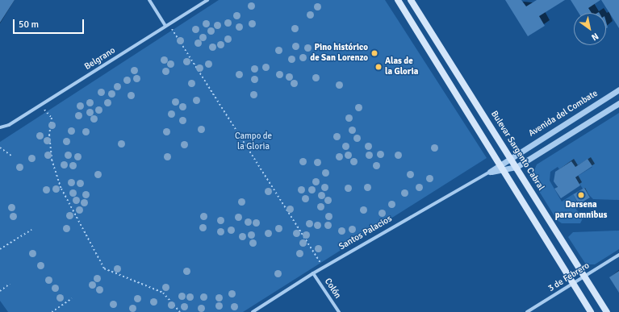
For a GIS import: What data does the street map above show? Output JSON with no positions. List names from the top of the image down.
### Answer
{
  "streets": {
    "main road": ["Bulevar Sargento Cabral"],
    "street": [
      "Belgrano",
      "Avenida del Combate",
      "Santos Palacios",
      "3 de Febrero",
      "Colón"
    ]
  },
  "crossings": [
    ["Avenida del Combate", "Bulevar Sargento Cabral"],
    ["Avenida del Combate", "Santos Palacios"],
    ["Bulevar Sargento Cabral", "3 de Febrero"],
    ["Santos Palacios", "Colón"]
  ],
  "parks": ["Campo de la Gloria"],
  "places": ["Pino histórico de San Lorenzo", "Alas de la Gloria", "Darsena para omnibus"],
  "scale_bar": "50 m",
  "north": "bottom right"
}
